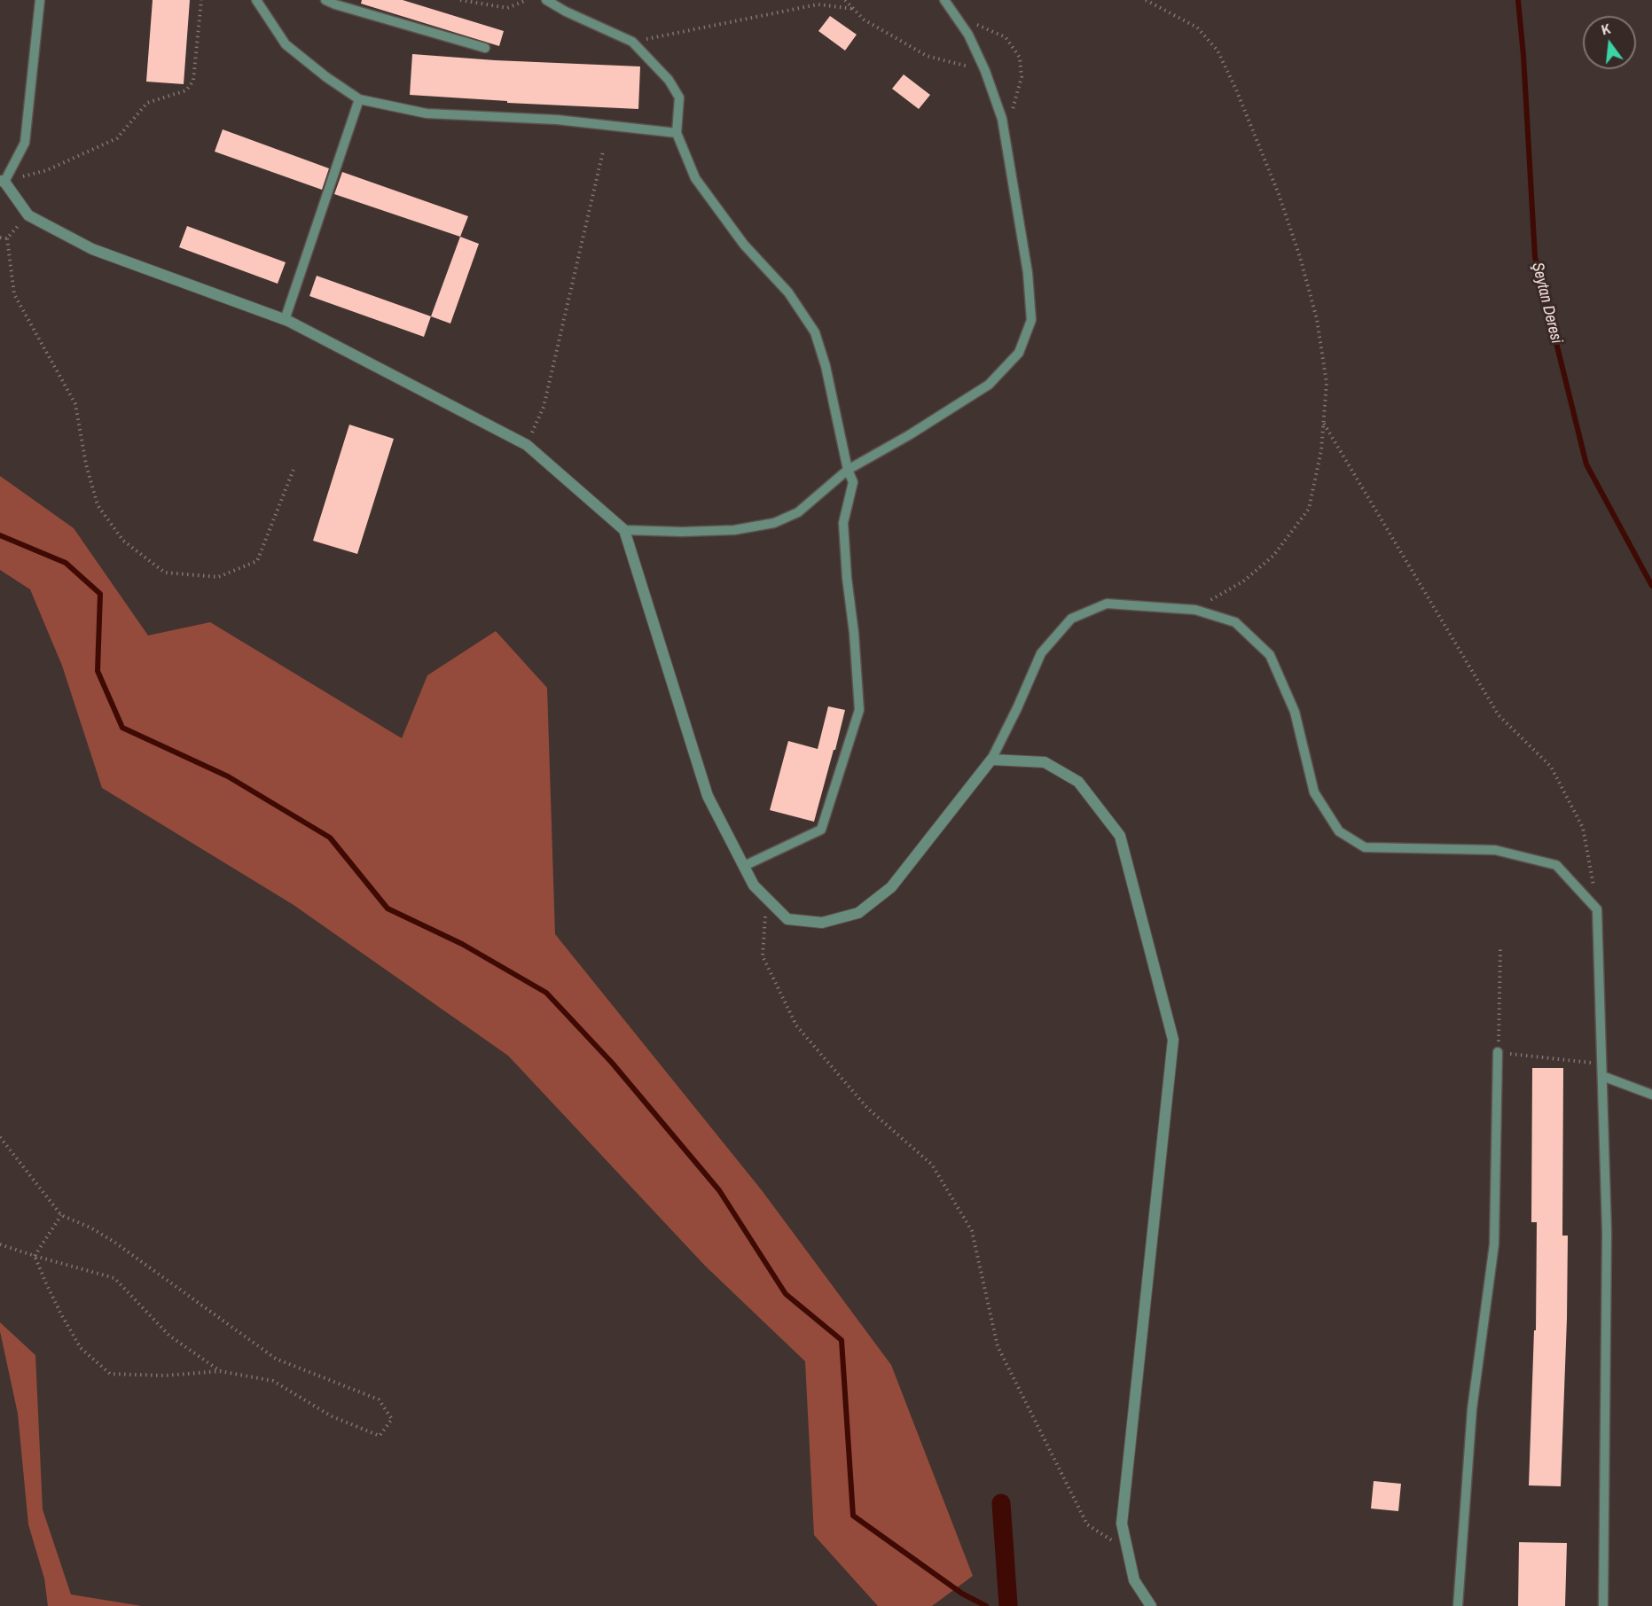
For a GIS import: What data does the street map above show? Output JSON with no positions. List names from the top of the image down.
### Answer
{
  "water": ["Şeytan Deresi"],
  "north": "top"
}
